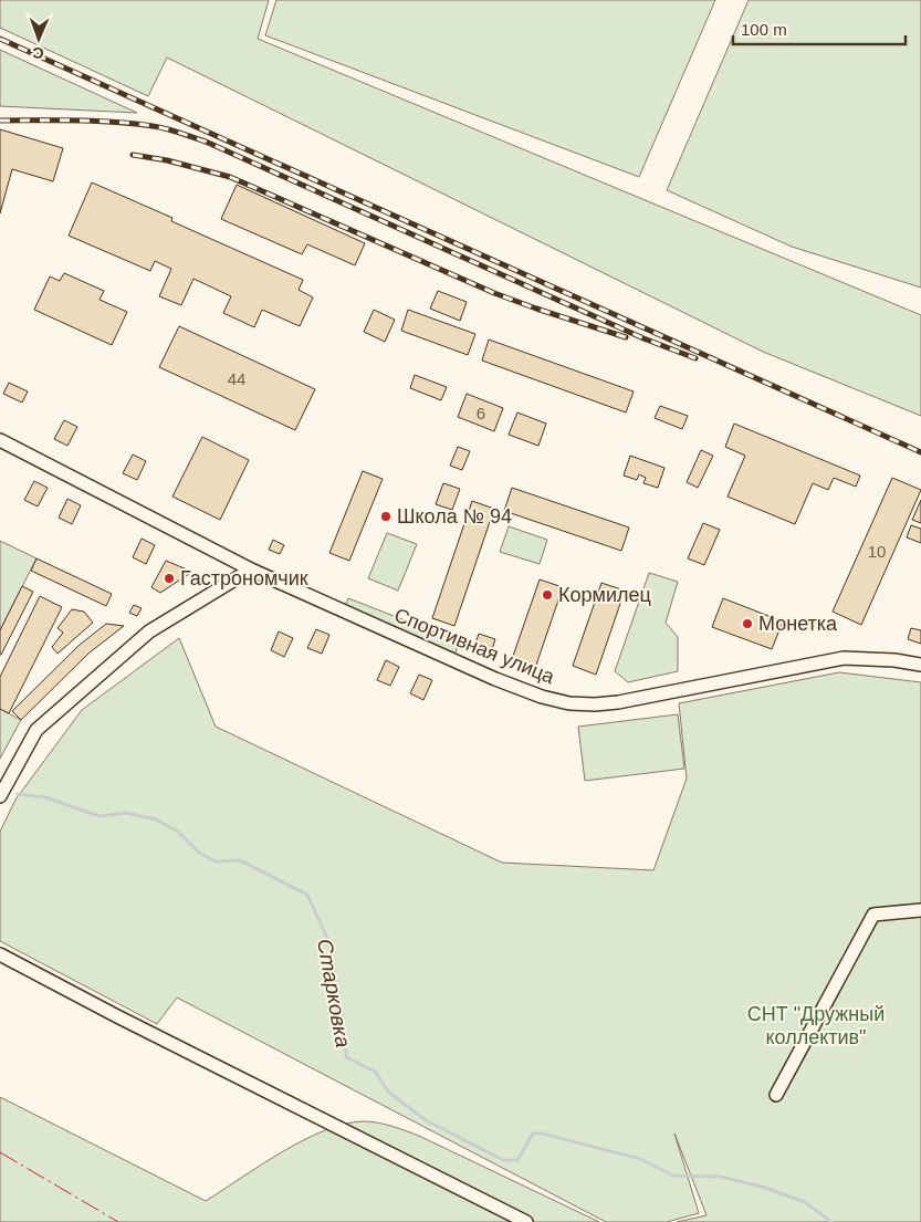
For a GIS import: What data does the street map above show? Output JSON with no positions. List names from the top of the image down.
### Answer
{
  "streets": {
    "street": ["Спортивная улица"]
  },
  "water": ["Старковка"],
  "parks": ["СНТ \"Дружный коллектив\""],
  "places": [
    "Школа № 94",
    "Гастрономчик",
    "Кормилец",
    "Монетка"
  ],
  "house_numbers": ["44", "6", "10"],
  "scale_bar": "100 m",
  "north": "bottom"
}
